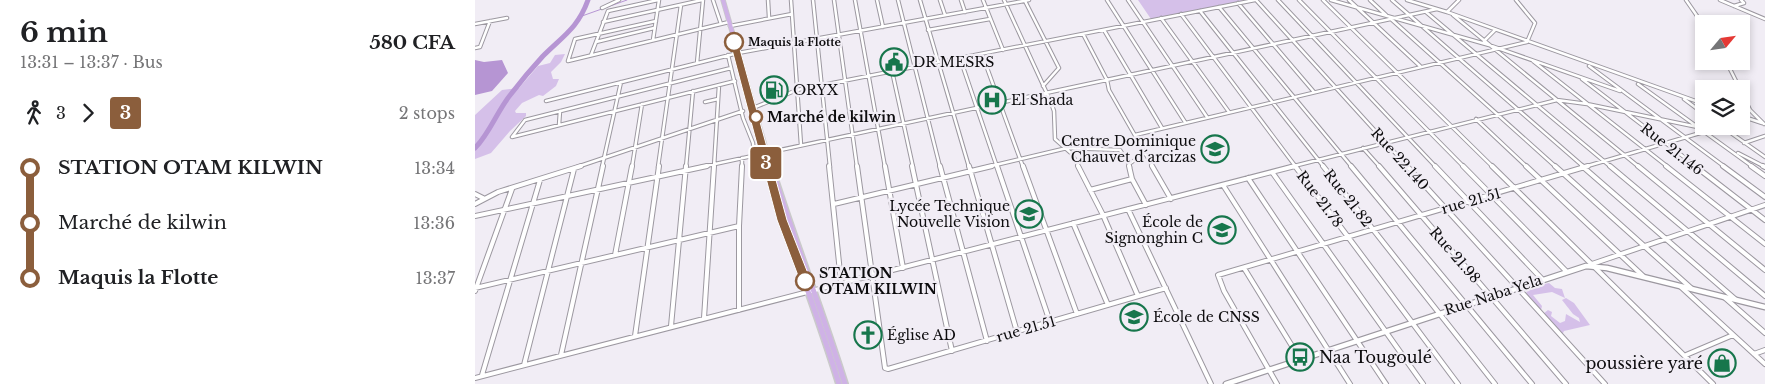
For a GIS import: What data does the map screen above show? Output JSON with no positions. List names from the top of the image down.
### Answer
{
  "streets": {
    "street": [
      "Rue 21.146",
      "Rue 22.140",
      "Rue 21.82",
      "Rue 21.78",
      "rue 21.51",
      "Rue 21.98",
      "Rue Naba Yela"
    ]
  },
  "crossings": [
    ["Rue 21.146", "rue 21.51"],
    ["Rue 22.140", "rue 21.51"],
    ["Rue 22.140", "Rue Naba Yela"],
    ["Rue 21.82", "rue 21.51"],
    ["Rue 21.82", "Rue Naba Yela"],
    ["Rue 21.78", "rue 21.51"],
    ["Rue 21.78", "Rue Naba Yela"],
    ["rue 21.51", "Rue 21.98"],
    ["rue 21.51", "Rue Naba Yela"],
    ["Rue 21.98", "Rue Naba Yela"]
  ],
  "places": {
    "other": ["Maquis la Flotte", "Marché de kilwin", "STATION OTAM KILWIN"],
    "public building": ["DR MESRS"],
    "fuel station": ["ORYX"],
    "hospital": ["El Shada"],
    "school or university": [
      "Centre Dominique Chauvet d´arcizas",
      "Lycée Technique Nouvelle Vision",
      "École de Signonghin C",
      "École de CNSS"
    ],
    "church": ["Église AD"],
    "bus stop": ["Naa Tougoulé"],
    "shop": ["poussière yaré"]
  },
  "lines": ["bus line 3"],
  "north": "top right",
  "page": {
    "heading": ["6 min", "13:31 – 13:37 · Bus", "580 CFA"],
    "on_map": "3",
    "legs": ["3", "3", "2 stops"],
    "list": [
      {
        "name": "STATION OTAM KILWIN",
        "value": "13:34"
      },
      {
        "name": "Marché de kilwin",
        "value": "13:36"
      },
      {
        "name": "Maquis la Flotte",
        "value": "13:37"
      }
    ]
  }
}
